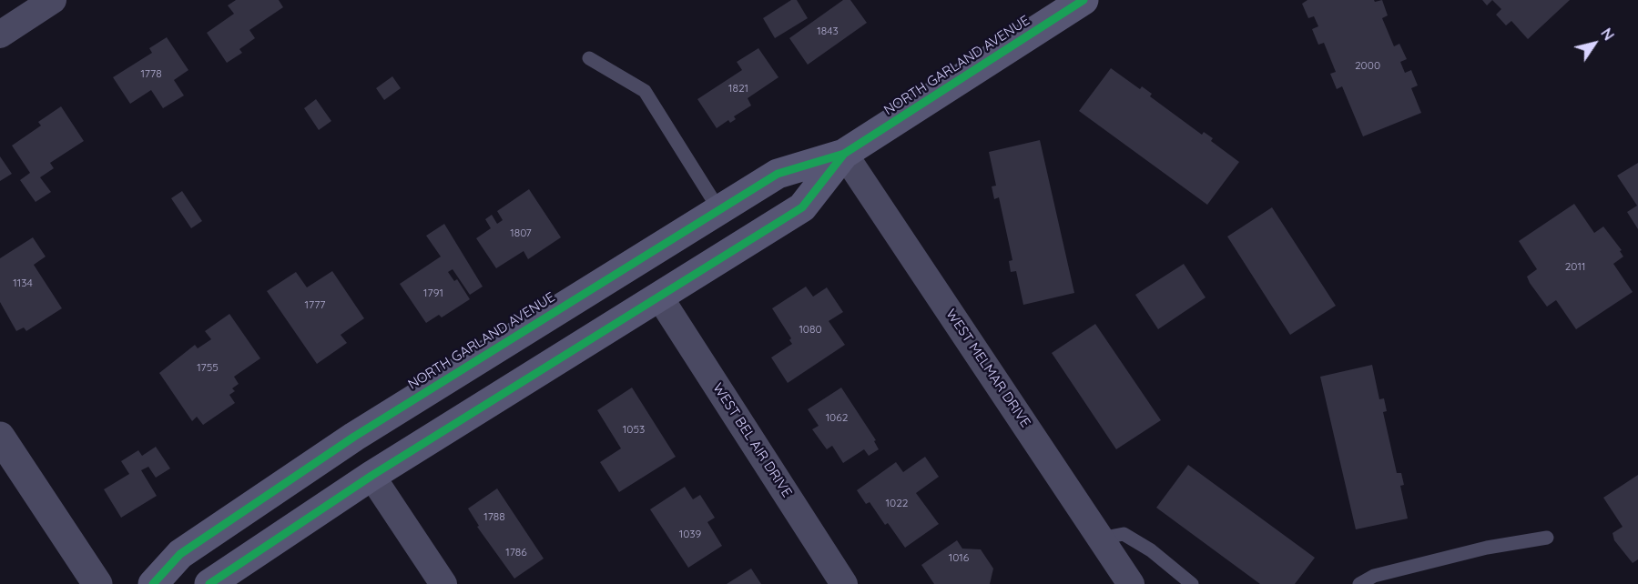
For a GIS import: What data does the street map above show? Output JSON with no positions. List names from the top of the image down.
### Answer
{
  "streets": {
    "main road": ["NORTH GARLAND AVENUE"],
    "street": ["WEST MELMAR DRIVE", "WEST BEL AIR DRIVE"]
  },
  "crossings": [
    ["NORTH GARLAND AVENUE", "WEST MELMAR DRIVE"],
    ["NORTH GARLAND AVENUE", "WEST BEL AIR DRIVE"]
  ],
  "house_numbers": [
    "1843",
    "2000",
    "1778",
    "1821",
    "1807",
    "2011",
    "1134",
    "1791",
    "1777",
    "1080",
    "1755",
    "1062",
    "1053",
    "1022",
    "1788",
    "1039",
    "1786",
    "1016"
  ],
  "north": "top right"
}
